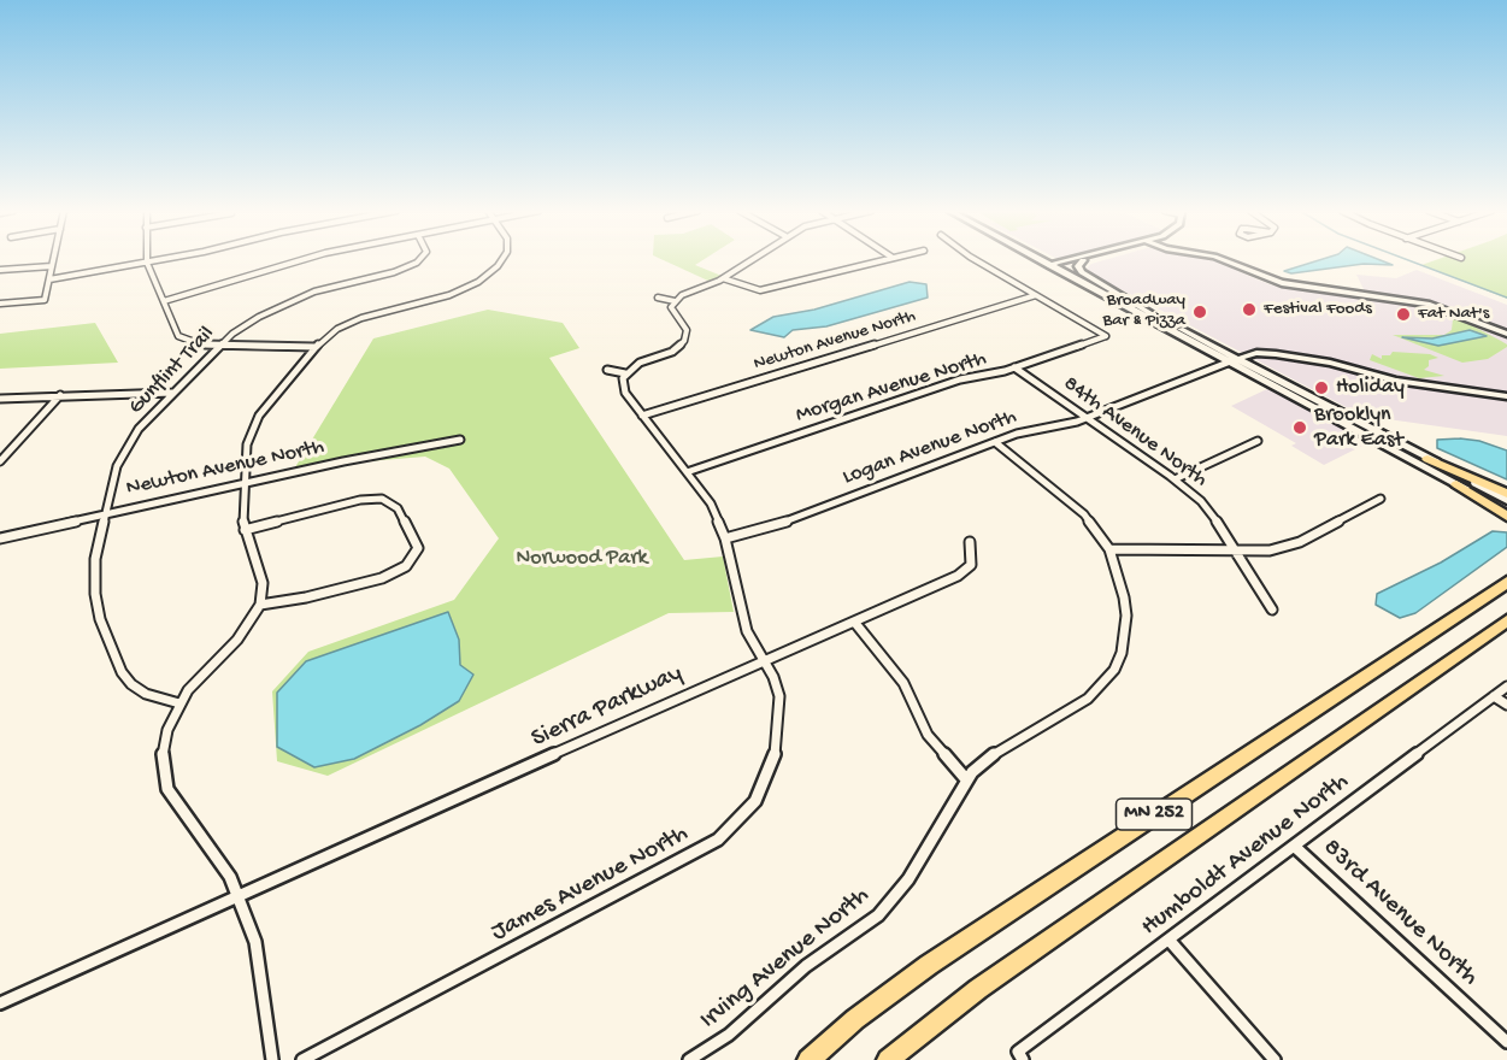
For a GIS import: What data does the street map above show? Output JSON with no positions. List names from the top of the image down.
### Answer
{
  "streets": {
    "highway": ["MN 252"],
    "street": [
      "Newton Avenue North",
      "Gunflint Trail",
      "Morgan Avenue North",
      "84th Avenue North",
      "Logan Avenue North",
      "Sierra Parkway",
      "Humboldt Avenue North",
      "James Avenue North",
      "83rd Avenue North",
      "Irving Avenue North"
    ]
  },
  "crossings": [
    ["Newton Avenue North", "Gunflint Trail"],
    ["Newton Avenue North", "Morgan Avenue North"],
    ["Newton Avenue North", "James Avenue North"],
    ["Morgan Avenue North", "84th Avenue North"],
    ["Morgan Avenue North", "James Avenue North"],
    ["84th Avenue North", "Logan Avenue North"],
    ["Logan Avenue North", "James Avenue North"],
    ["Sierra Parkway", "James Avenue North"],
    ["Humboldt Avenue North", "83rd Avenue North"]
  ],
  "parks": ["Norwood Park"],
  "places": [
    "Festival Foods",
    "Broadway Bar & Pizza",
    "Fat Nat's",
    "Holiday",
    "Brooklyn Park East"
  ]
}
